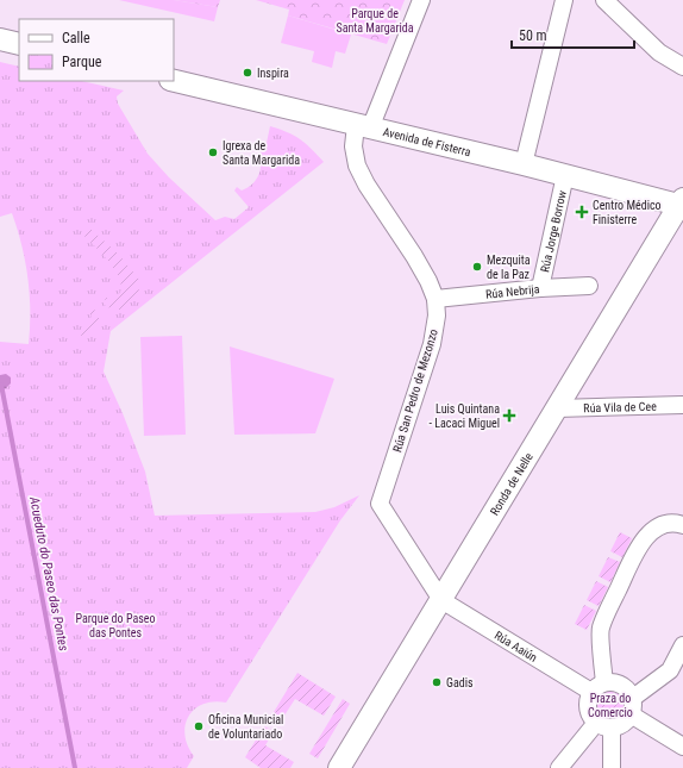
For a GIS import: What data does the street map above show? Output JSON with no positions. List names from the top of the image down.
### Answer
{
  "streets": {
    "street": [
      "Avenida de Fisterra",
      "Rúa Jorge Borrow",
      "Rúa Nebrija",
      "Rúa San Pedro de Mezonzo",
      "Rúa Vila de Cee",
      "Ronda de Nelle",
      "Rúa Aaiún"
    ]
  },
  "crossings": [
    ["Avenida de Fisterra", "Rúa Jorge Borrow"],
    ["Avenida de Fisterra", "Rúa San Pedro de Mezonzo"],
    ["Avenida de Fisterra", "Ronda de Nelle"],
    ["Rúa Jorge Borrow", "Rúa Nebrija"],
    ["Rúa Nebrija", "Rúa San Pedro de Mezonzo"],
    ["Rúa San Pedro de Mezonzo", "Ronda de Nelle"],
    ["Rúa San Pedro de Mezonzo", "Rúa Aaiún"],
    ["Rúa Vila de Cee", "Ronda de Nelle"],
    ["Ronda de Nelle", "Rúa Aaiún"]
  ],
  "water": ["Acueduto do Paseo das Pontes"],
  "parks": ["Parque de Santa Margarida", "Parque do Paseo das Pontes", "Praza do Comercio"],
  "places": {
    "other": [
      "Inspira",
      "Igrexa de Santa Margarida",
      "Mezquita de la Paz",
      "Gadis",
      "Oficina Municial de Voluntariado"
    ],
    "health": ["Centro Médico Finisterre", "Luis Quintana - Lacaci Miguel"]
  },
  "legend": ["Calle", "Parque"],
  "scale_bar": "50 m"
}
